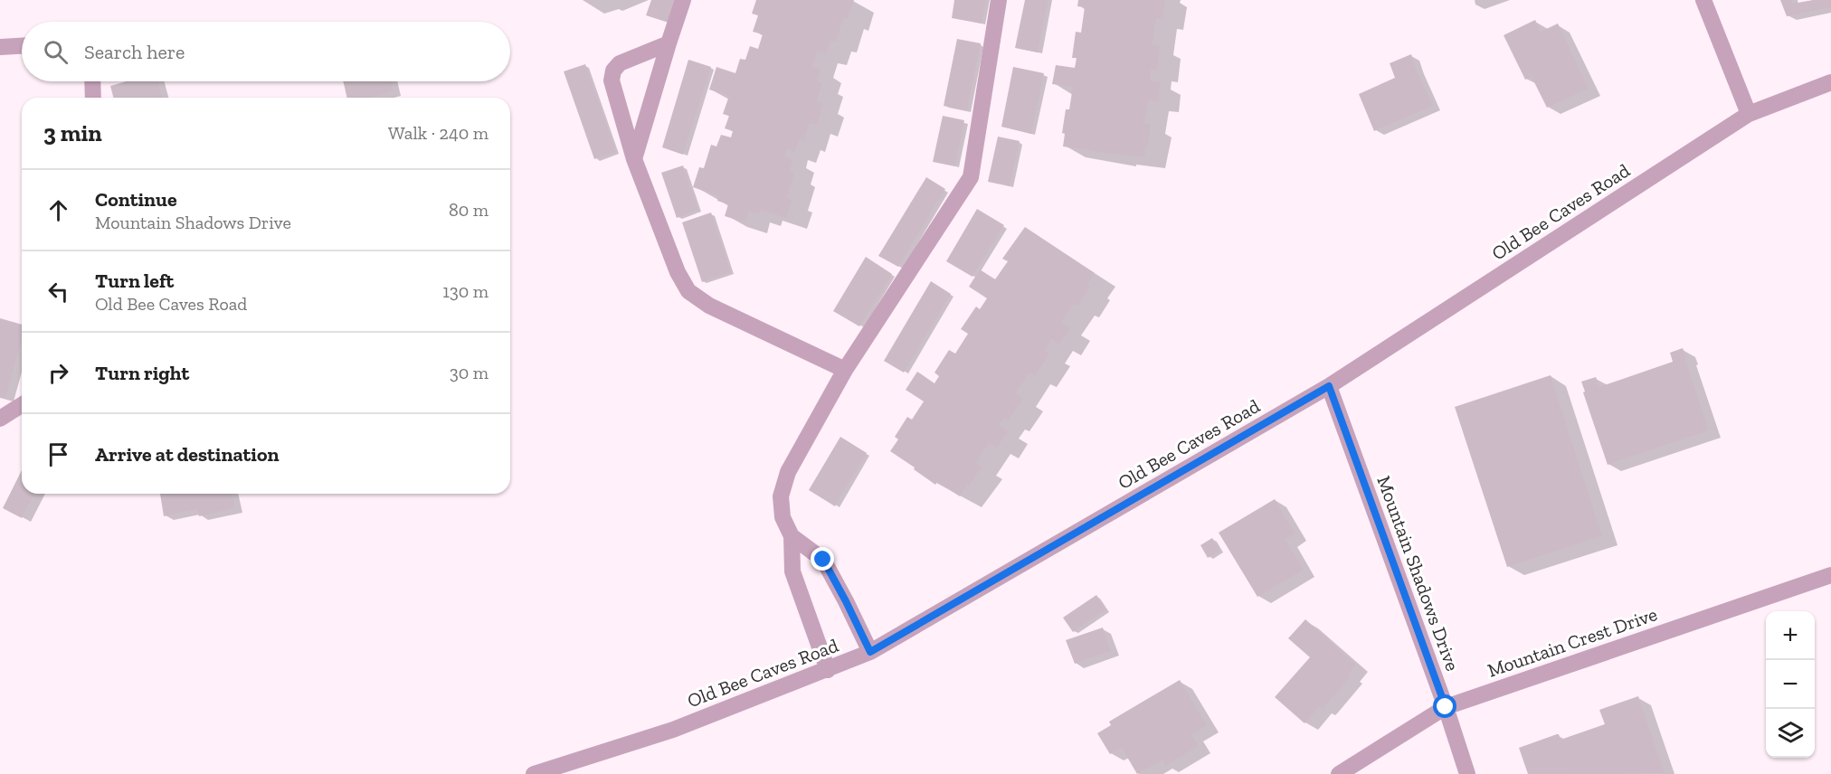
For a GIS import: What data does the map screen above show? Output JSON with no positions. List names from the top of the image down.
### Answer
{
  "streets": {
    "street": ["Old Bee Caves Road", "Mountain Shadows Drive", "Mountain Crest Drive"]
  },
  "crossings": [
    ["Old Bee Caves Road", "Mountain Shadows Drive"],
    ["Mountain Shadows Drive", "Mountain Crest Drive"]
  ],
  "page": {
    "search": "Search here",
    "heading": ["3 min", "Walk · 240 m"],
    "list": [
      ["Continue", "Mountain Shadows Drive", "80 m"],
      ["Turn left", "Old Bee Caves Road", "130 m"],
      ["Turn right", "30 m"],
      "Arrive at destination"
    ],
    "map_buttons": ["+", "−"]
  }
}
